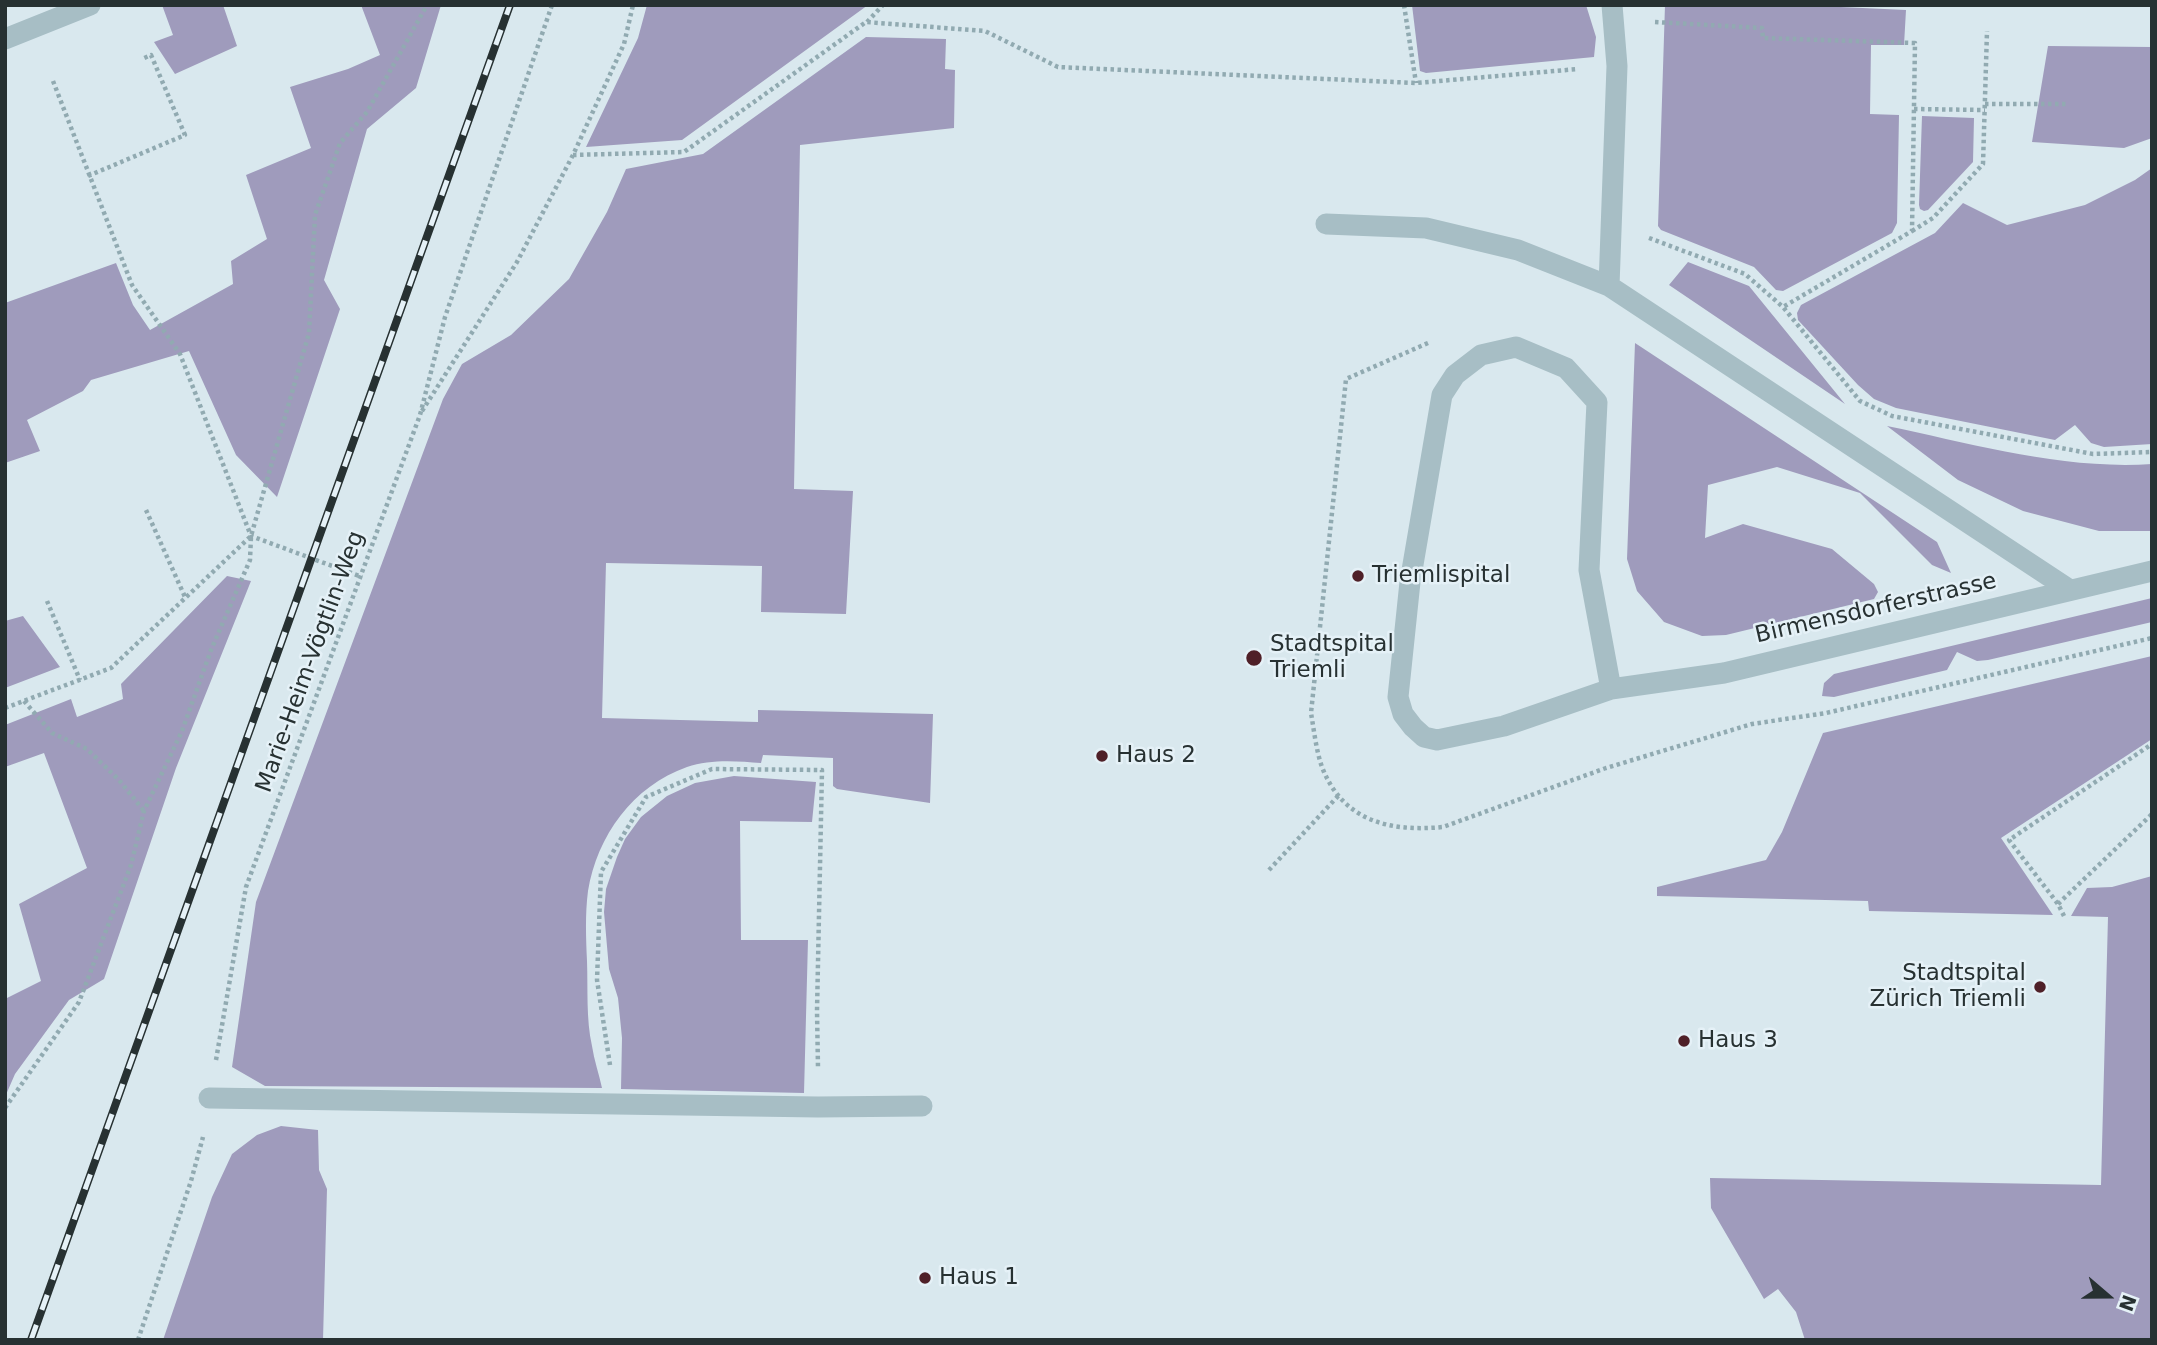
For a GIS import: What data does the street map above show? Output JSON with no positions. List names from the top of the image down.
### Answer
{
  "streets": {
    "street": ["Birmensdorferstrasse"],
    "path": ["Marie-Heim-Vögtlin-Weg"]
  },
  "places": [
    "Triemlispital",
    "Stadtspital Triemli",
    "Haus 2",
    "Stadtspital Zürich Triemli",
    "Haus 3",
    "Haus 1"
  ],
  "north": "right"
}
